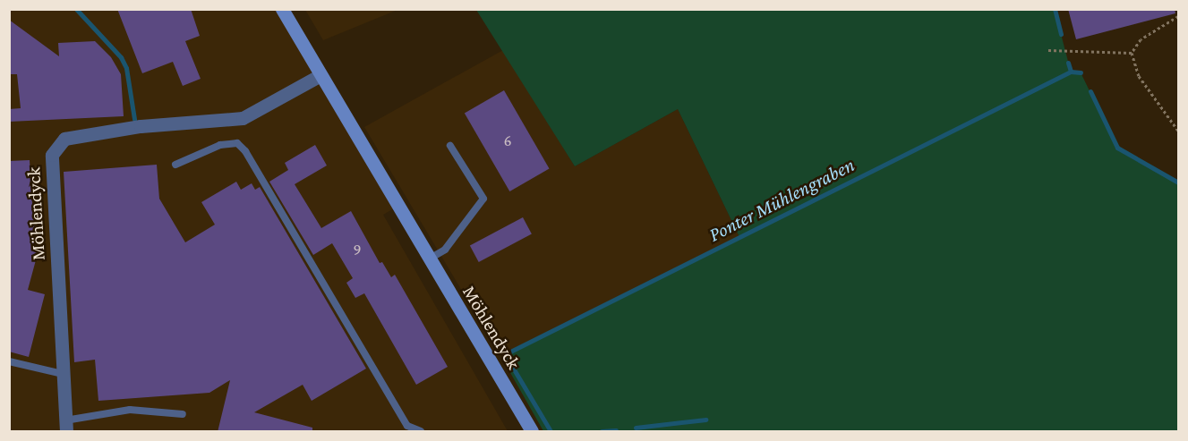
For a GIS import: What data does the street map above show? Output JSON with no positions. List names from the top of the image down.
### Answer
{
  "streets": {
    "street": ["Möhlendyck"]
  },
  "water": ["Ponter Mühlengraben"],
  "house_numbers": ["6", "9"]
}
